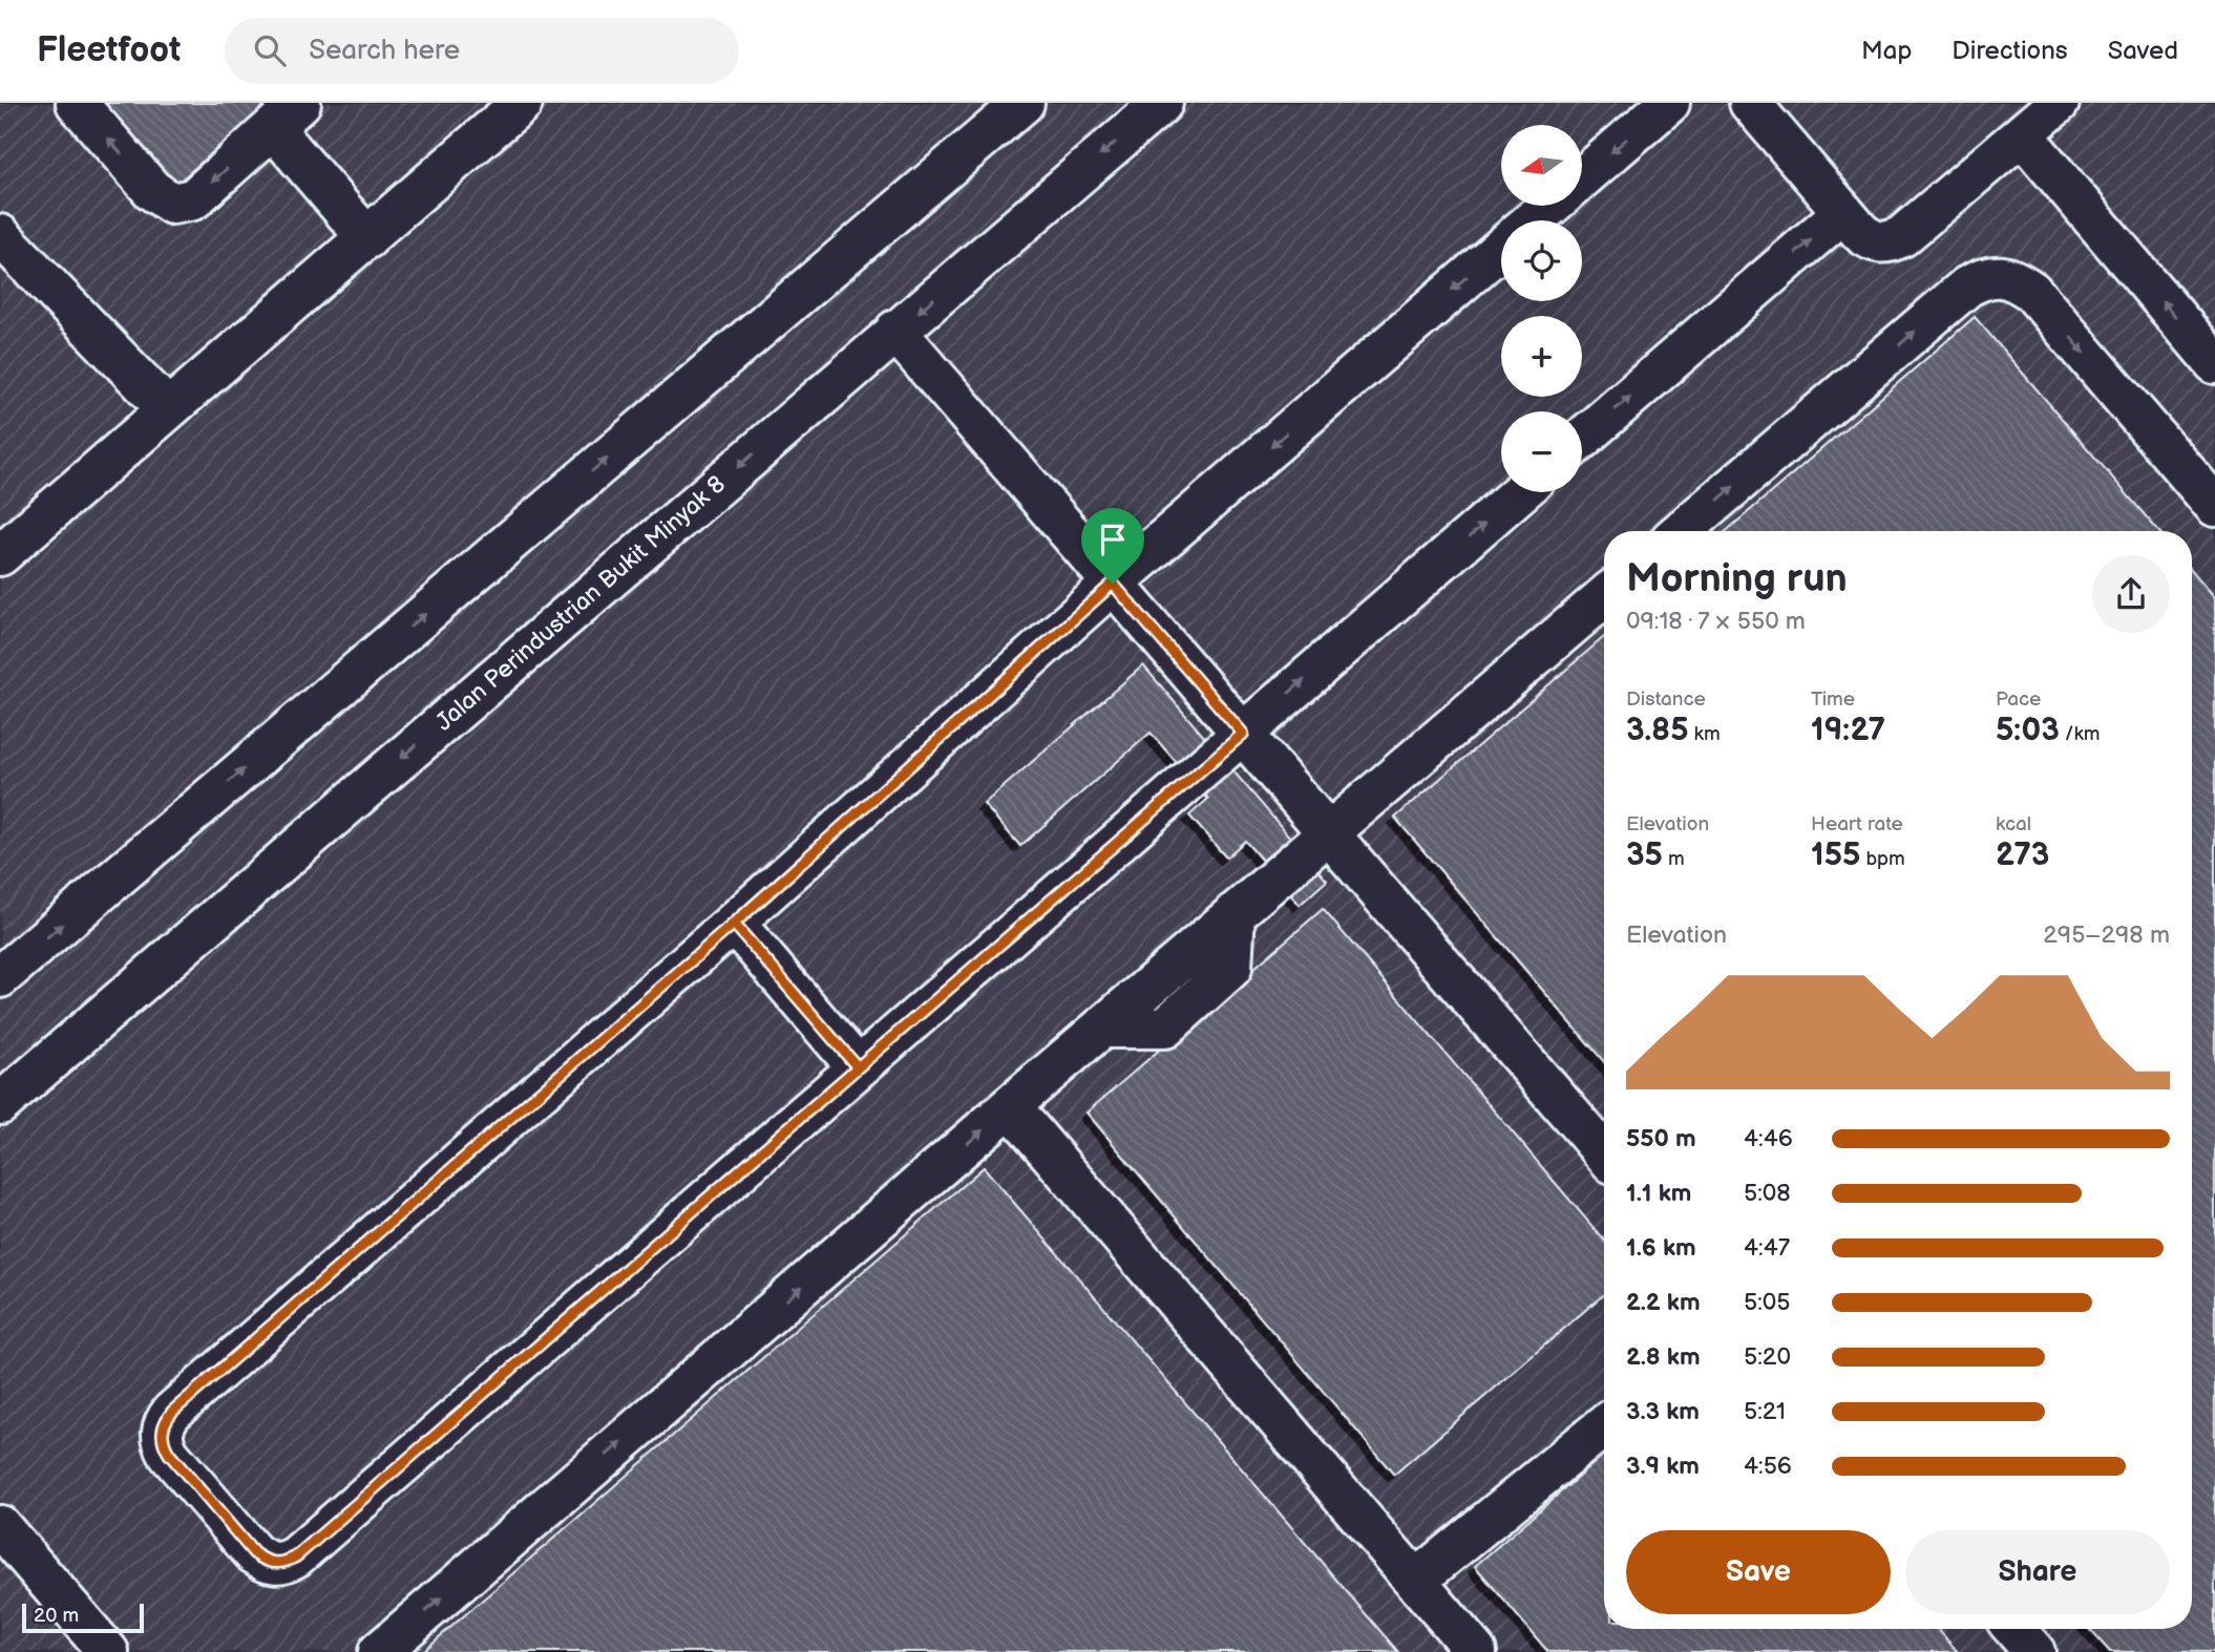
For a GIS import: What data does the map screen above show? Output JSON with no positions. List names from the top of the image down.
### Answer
{
  "streets": {
    "street": ["Jalan Perindustrian Bukit Minyak 8"]
  },
  "scale_bar": "20 m",
  "north": "left",
  "page": {
    "header": "Fleetfoot",
    "search": "Search here",
    "nav": ["Map", "Directions", "Saved"],
    "map_buttons": ["+", "−"],
    "heading": ["Morning run", "09:18 · 7 × 550 m"],
    "stats": [
      ["Distance", "3.85 km"],
      ["Time", "19:27"],
      ["Pace", "5:03 /km"],
      ["Elevation", "35 m"],
      ["Heart rate", "155 bpm"],
      ["kcal", "273"]
    ],
    "chart": ["Elevation", "295–298 m"],
    "list": [
      {
        "name": "550 m",
        "note": "4:46"
      },
      {
        "name": "1.1 km",
        "note": "5:08"
      },
      {
        "name": "1.6 km",
        "note": "4:47"
      },
      {
        "name": "2.2 km",
        "note": "5:05"
      },
      {
        "name": "2.8 km",
        "note": "5:20"
      },
      {
        "name": "3.3 km",
        "note": "5:21"
      },
      {
        "name": "3.9 km",
        "note": "4:56"
      }
    ],
    "buttons": ["Save", "Share"],
    "scale": "20 m"
  }
}
